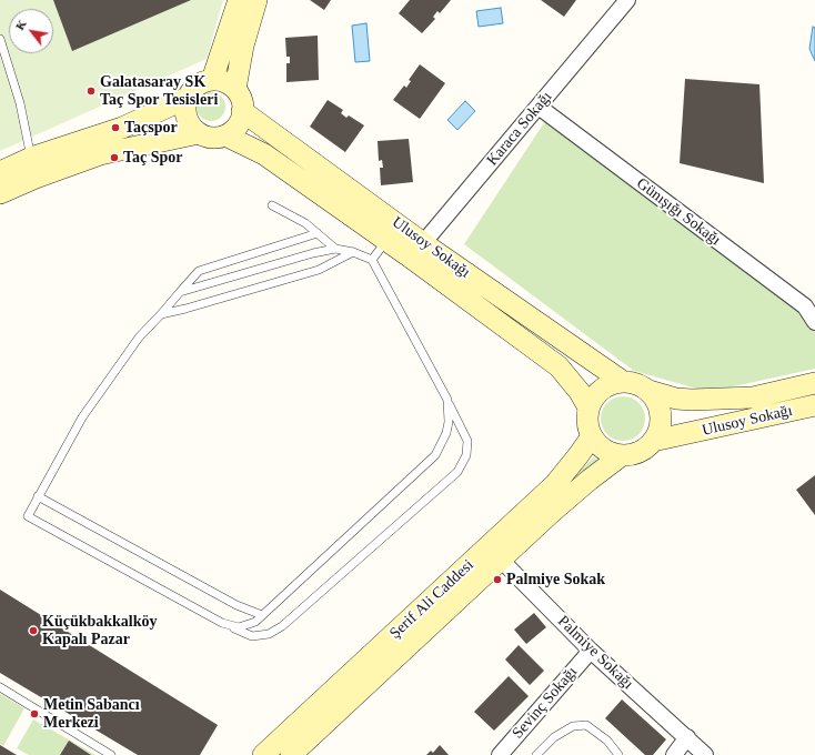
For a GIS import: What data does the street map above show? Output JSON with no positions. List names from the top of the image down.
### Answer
{
  "streets": {
    "street": [
      "Karaca Sokağı",
      "Günışığı Sokağı",
      "Ulusoy Sokağı",
      "Şerif Ali Caddesi",
      "Palmiye Sokağı",
      "Sevinç Sokağı"
    ]
  },
  "crossings": [
    ["Karaca Sokağı", "Günışığı Sokağı"],
    ["Karaca Sokağı", "Ulusoy Sokağı"],
    ["Ulusoy Sokağı", "Şerif Ali Caddesi"],
    ["Şerif Ali Caddesi", "Palmiye Sokağı"],
    ["Palmiye Sokağı", "Sevinç Sokağı"]
  ],
  "places": [
    "Galatasaray SK Taç Spor Tesisleri",
    "Taçspor",
    "Taç Spor",
    "Palmiye Sokak",
    "Küçükbakkalköy Kapalı Pazar",
    "Metin Sabancı Merkezi"
  ],
  "north": "top left"
}
